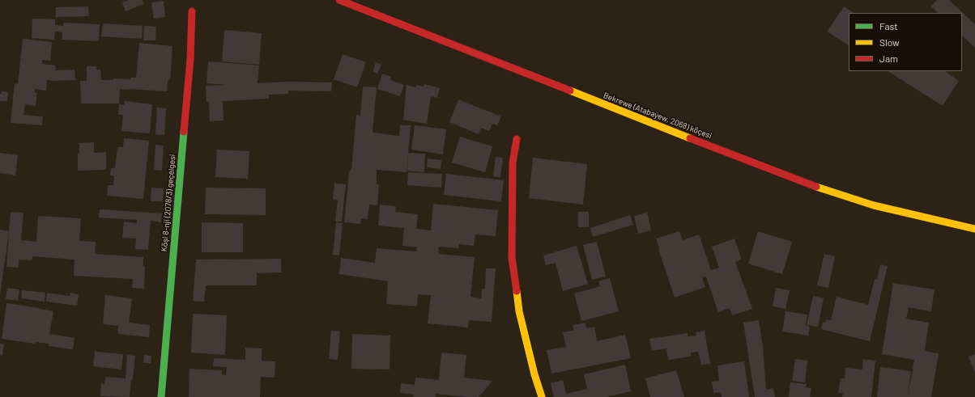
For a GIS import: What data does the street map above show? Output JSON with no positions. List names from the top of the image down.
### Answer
{
  "streets": {
    "main road": ["Bekrewe (Atabaýew, 2068) köçesi", "Köşi 8-nji (2078/3) geçelgesi"]
  },
  "legend": ["Fast", "Slow", "Jam"]
}
